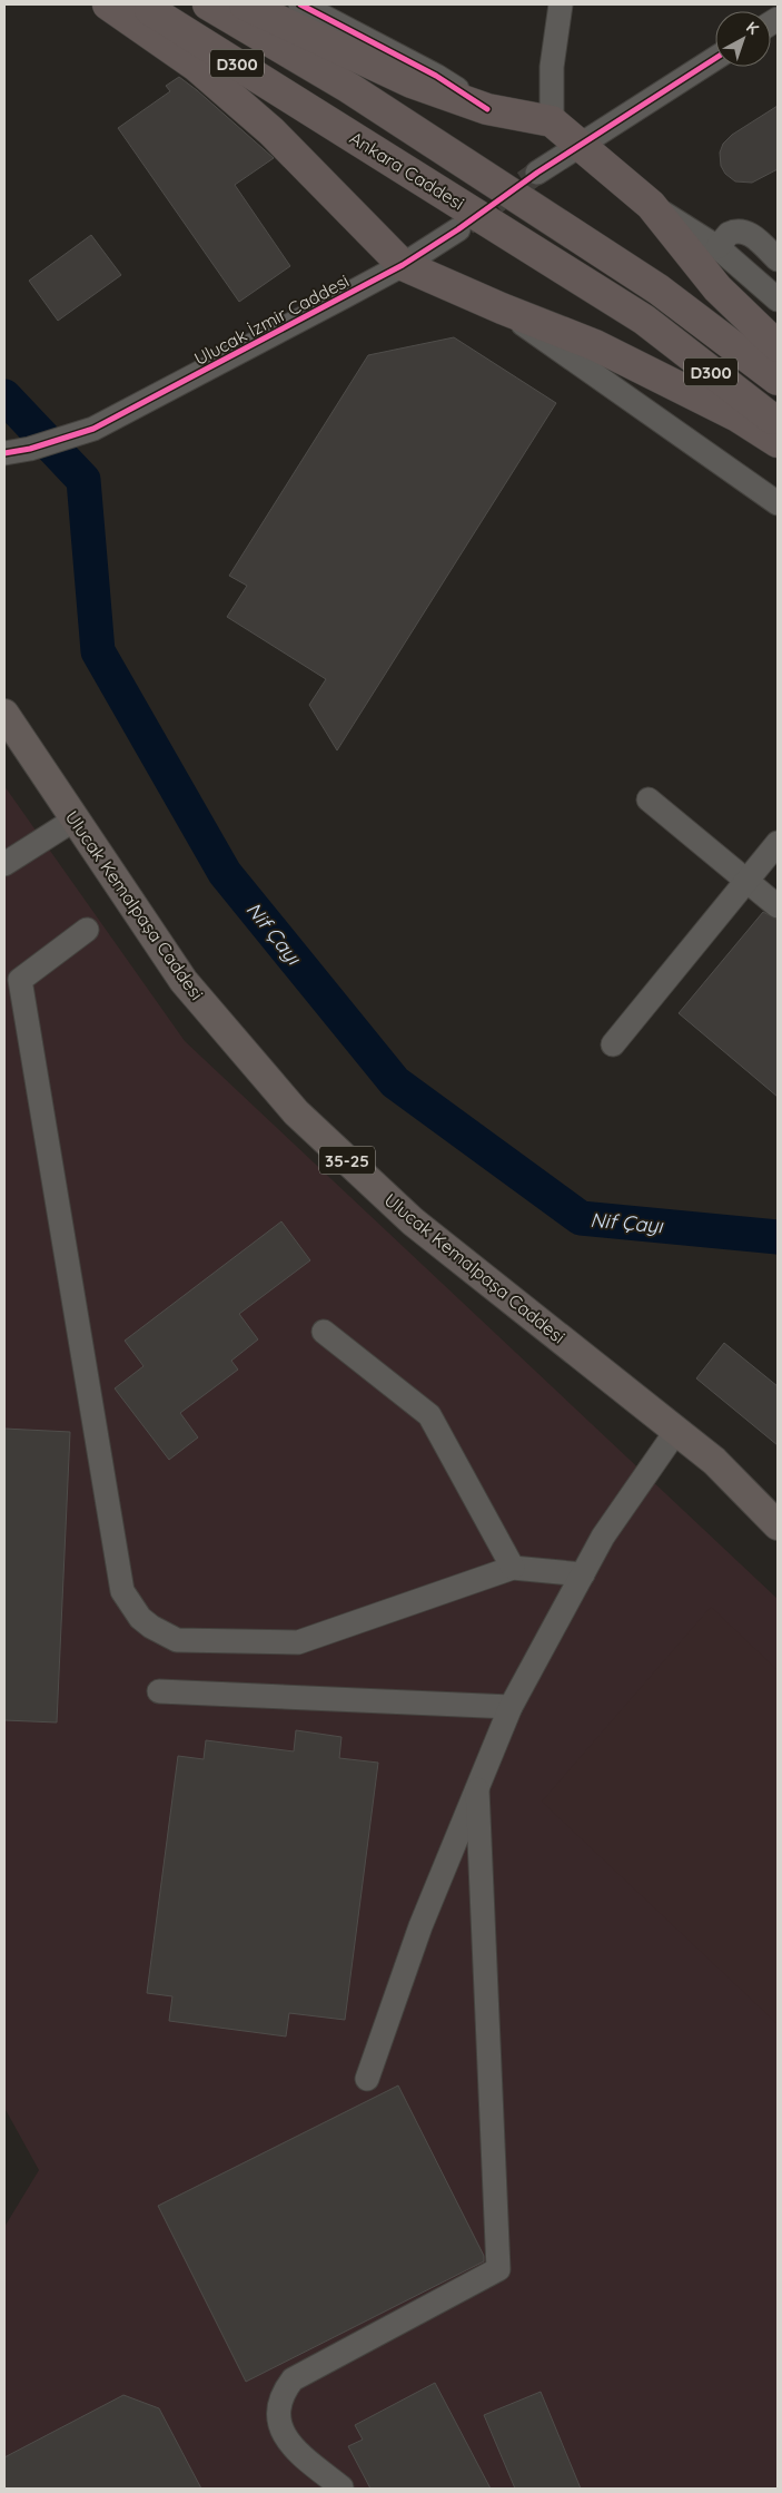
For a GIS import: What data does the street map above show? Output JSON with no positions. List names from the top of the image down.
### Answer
{
  "streets": {
    "highway": ["D300", "Ankara Caddesi"],
    "main road": ["Ulucak Kemalpaşa Caddesi", "35-25"],
    "street": ["Ulucak İzmir Caddesi"]
  },
  "water": ["Nif Çayı"],
  "north": "top right"
}
